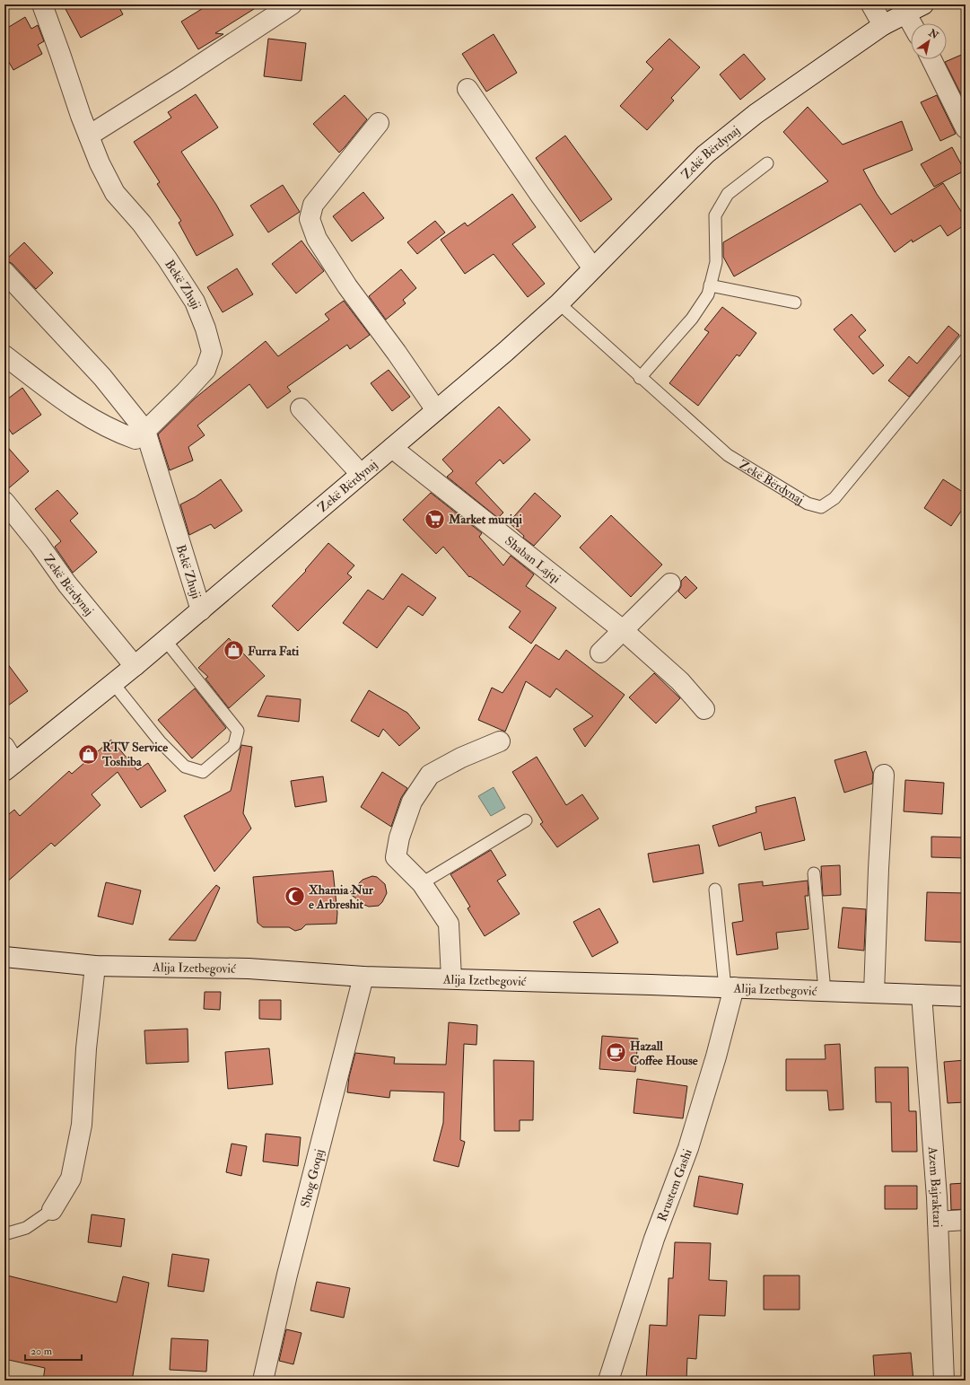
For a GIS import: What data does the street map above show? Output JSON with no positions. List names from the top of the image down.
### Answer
{
  "streets": {
    "street": [
      "Zekë Bërdynaj",
      "Bekë Zhuji",
      "Shaban Lajqi",
      "Alija Izetbegović",
      "Shog Goqaj",
      "Rrustem Gashi",
      "Azem Bajraktari"
    ]
  },
  "crossings": [
    ["Zekë Bërdynaj", "Bekë Zhuji"],
    ["Zekë Bërdynaj", "Shaban Lajqi"],
    ["Alija Izetbegović", "Shog Goqaj"],
    ["Alija Izetbegović", "Rrustem Gashi"],
    ["Alija Izetbegović", "Azem Bajraktari"]
  ],
  "places": {
    "supermarket": ["Market muriqi"],
    "shop": ["Furra Fati", "RTV Service Toshiba"],
    "mosque": ["Xhamia Nur e Arbreshit"],
    "cafe": ["Hazall Coffee House"]
  },
  "scale_bar": "20 m",
  "north": "top right"
}
